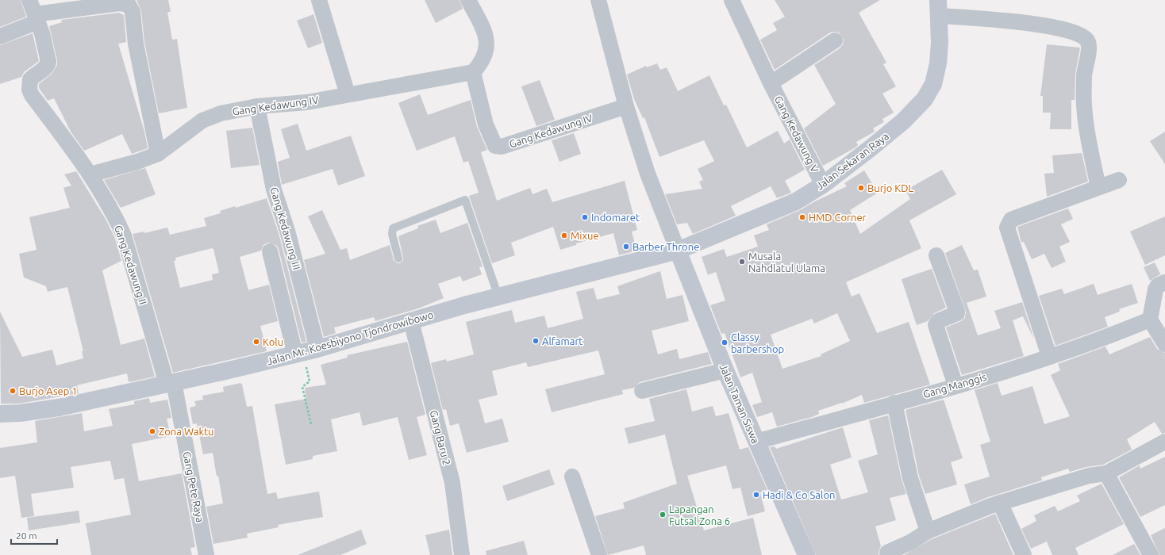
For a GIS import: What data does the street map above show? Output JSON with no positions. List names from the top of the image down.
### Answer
{
  "streets": {
    "main road": ["Jalan Sekaran Raya", "Jalan Mr. Koesbiyono Tjondrowibowo", "Jalan Taman Siswa"],
    "street": [
      "Gang Kedawung IV",
      "Gang Kedawung V",
      "Gang Kedawung III",
      "Gang Kedawung II",
      "Gang Manggis",
      "Gang Baru 2",
      "Gang Pete Raya"
    ]
  },
  "crossings": [
    ["Gang Kedawung IV", "Gang Kedawung III"],
    ["Gang Kedawung IV", "Gang Kedawung II"],
    ["Gang Kedawung V", "Jalan Sekaran Raya"],
    ["Jalan Sekaran Raya", "Jalan Mr. Koesbiyono Tjondrowibowo"],
    ["Jalan Sekaran Raya", "Jalan Taman Siswa"],
    ["Gang Kedawung III", "Jalan Mr. Koesbiyono Tjondrowibowo"],
    ["Gang Kedawung II", "Jalan Mr. Koesbiyono Tjondrowibowo"],
    ["Gang Kedawung II", "Gang Pete Raya"],
    ["Jalan Mr. Koesbiyono Tjondrowibowo", "Jalan Taman Siswa"],
    ["Jalan Mr. Koesbiyono Tjondrowibowo", "Gang Baru 2"],
    ["Jalan Mr. Koesbiyono Tjondrowibowo", "Gang Pete Raya"],
    ["Gang Manggis", "Jalan Taman Siswa"]
  ],
  "places": [
    "Burjo KDL",
    "Indomaret",
    "HMD Corner",
    "Mixue",
    "Barber Throne",
    "Musala Nahdlatul Ulama",
    "Alfamart",
    "Kolu",
    "Classy barbershop",
    "Burjo Asep 1",
    "Zona Waktu",
    "Hadi & Co Salon",
    "Lapangan Futsal Zona 6"
  ],
  "scale_bar": "20 m"
}
